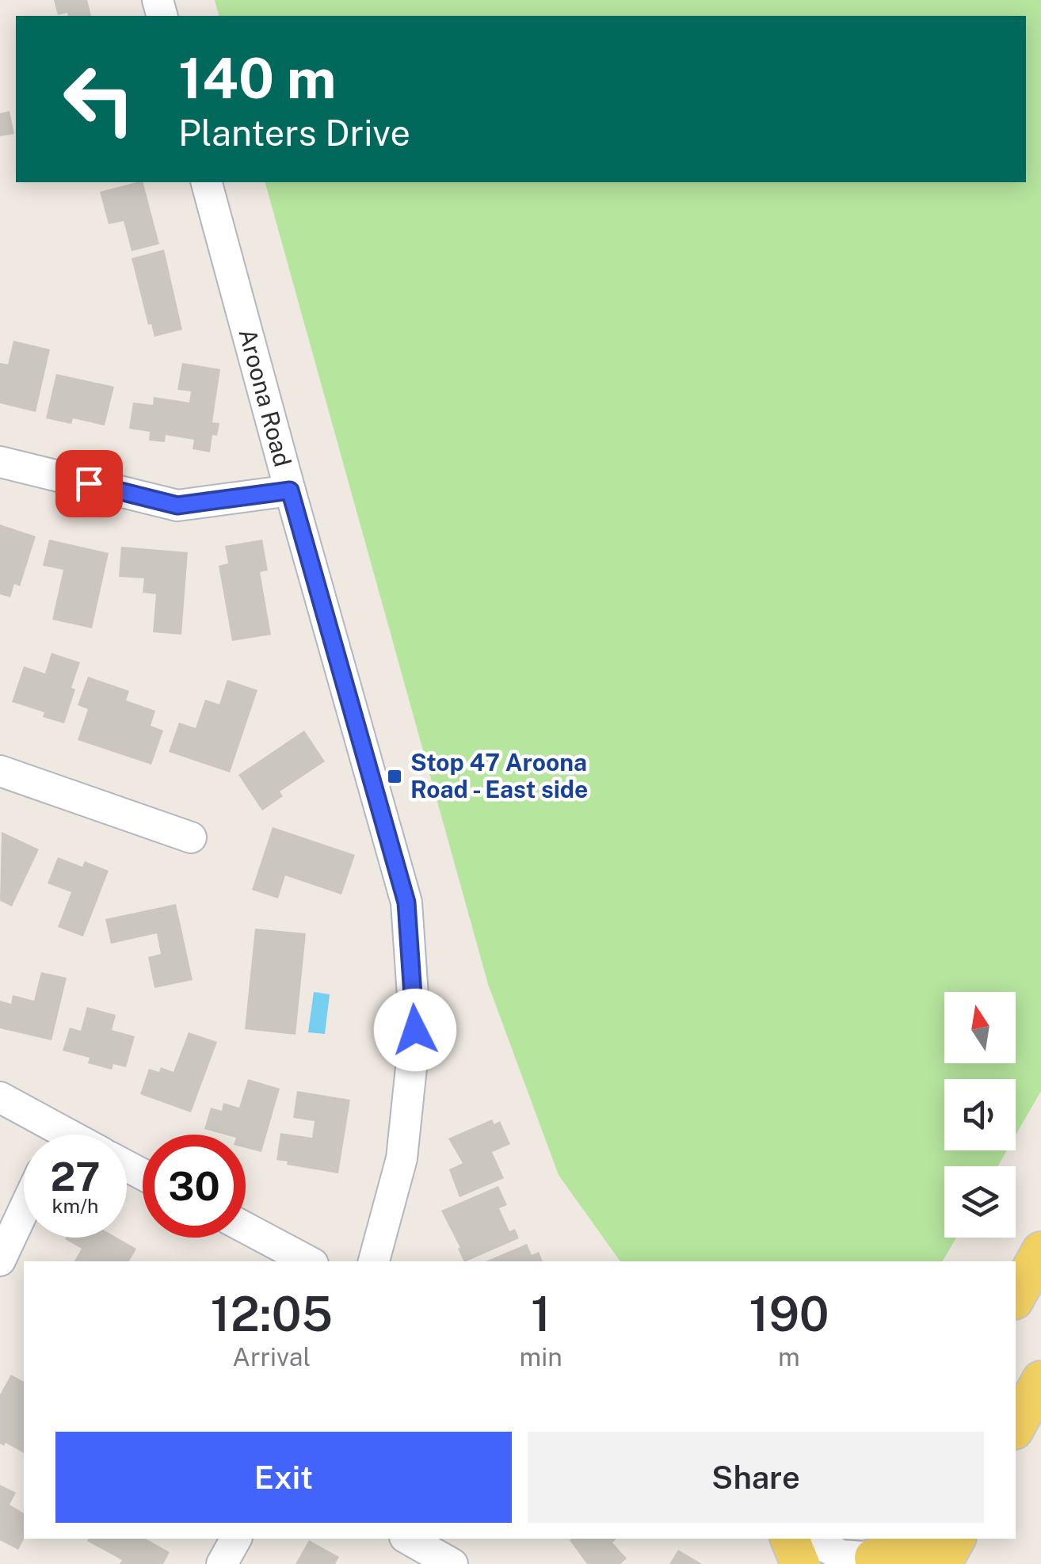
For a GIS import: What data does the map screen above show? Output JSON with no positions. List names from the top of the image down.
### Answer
{
  "streets": {
    "street": ["Aroona Road"]
  },
  "places": {
    "transit": ["Stop 47 Aroona Road - East side"]
  },
  "north": "top",
  "page": {
    "turn": ["140 m", "Planters Drive"],
    "speed": "27 km/h",
    "limit": "30",
    "eta": [
      "12:05",
      "Arrival",
      "1",
      "min",
      "190",
      "m"
    ],
    "buttons": ["Exit", "Share"]
  }
}
